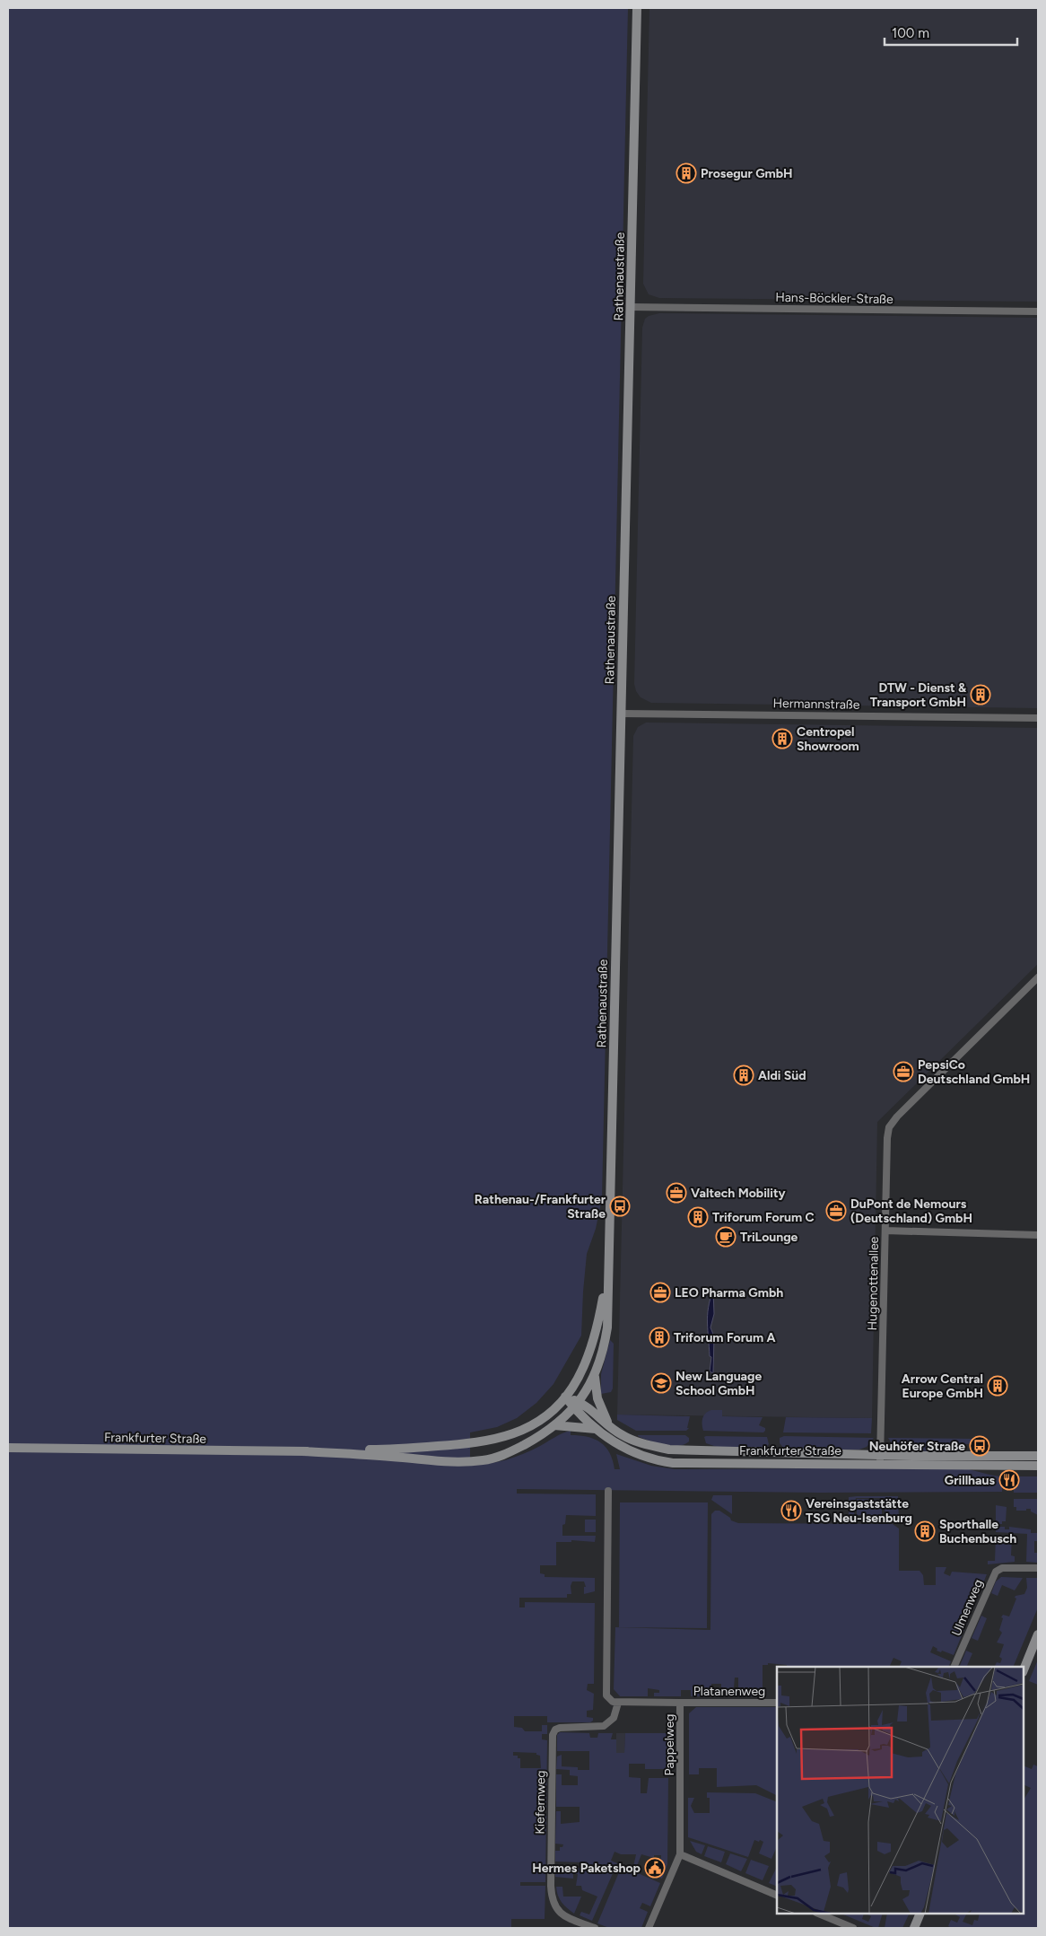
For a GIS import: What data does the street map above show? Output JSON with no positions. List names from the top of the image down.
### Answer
{
  "streets": {
    "main road": ["Rathenaustraße", "Frankfurter Straße"],
    "street": [
      "Hans-Böckler-Straße",
      "Hermannstraße",
      "Hugenottenallee",
      "Ulmenweg",
      "Platanenweg",
      "Pappelweg",
      "Kiefernweg"
    ]
  },
  "crossings": [
    ["Rathenaustraße", "Hans-Böckler-Straße"],
    ["Rathenaustraße", "Hermannstraße"],
    ["Rathenaustraße", "Frankfurter Straße"],
    ["Hugenottenallee", "Frankfurter Straße"],
    ["Platanenweg", "Pappelweg"],
    ["Pappelweg", "Kiefernweg"]
  ],
  "places": {
    "building": [
      "Prosegur GmbH",
      "DTW - Dienst & Transport GmbH",
      "Centropel Showroom",
      "Aldi Süd",
      "Triforum Forum C",
      "Triforum Forum A",
      "Arrow Central Europe GmbH",
      "Sporthalle Buchenbusch"
    ],
    "office": [
      "PepsiCo Deutschland GmbH",
      "Valtech Mobility",
      "DuPont de Nemours (Deutschland) GmbH",
      "LEO Pharma Gmbh"
    ],
    "bus stop": ["Rathenau-/Frankfurter Straße", "Neuhöfer Straße"],
    "cafe": ["TriLounge"],
    "school or university": ["New Language School GmbH"],
    "restaurant": ["Grillhaus", "Vereinsgaststätte TSG Neu-Isenburg"],
    "public building": ["Hermes Paketshop"]
  },
  "scale_bar": "100 m"
}
